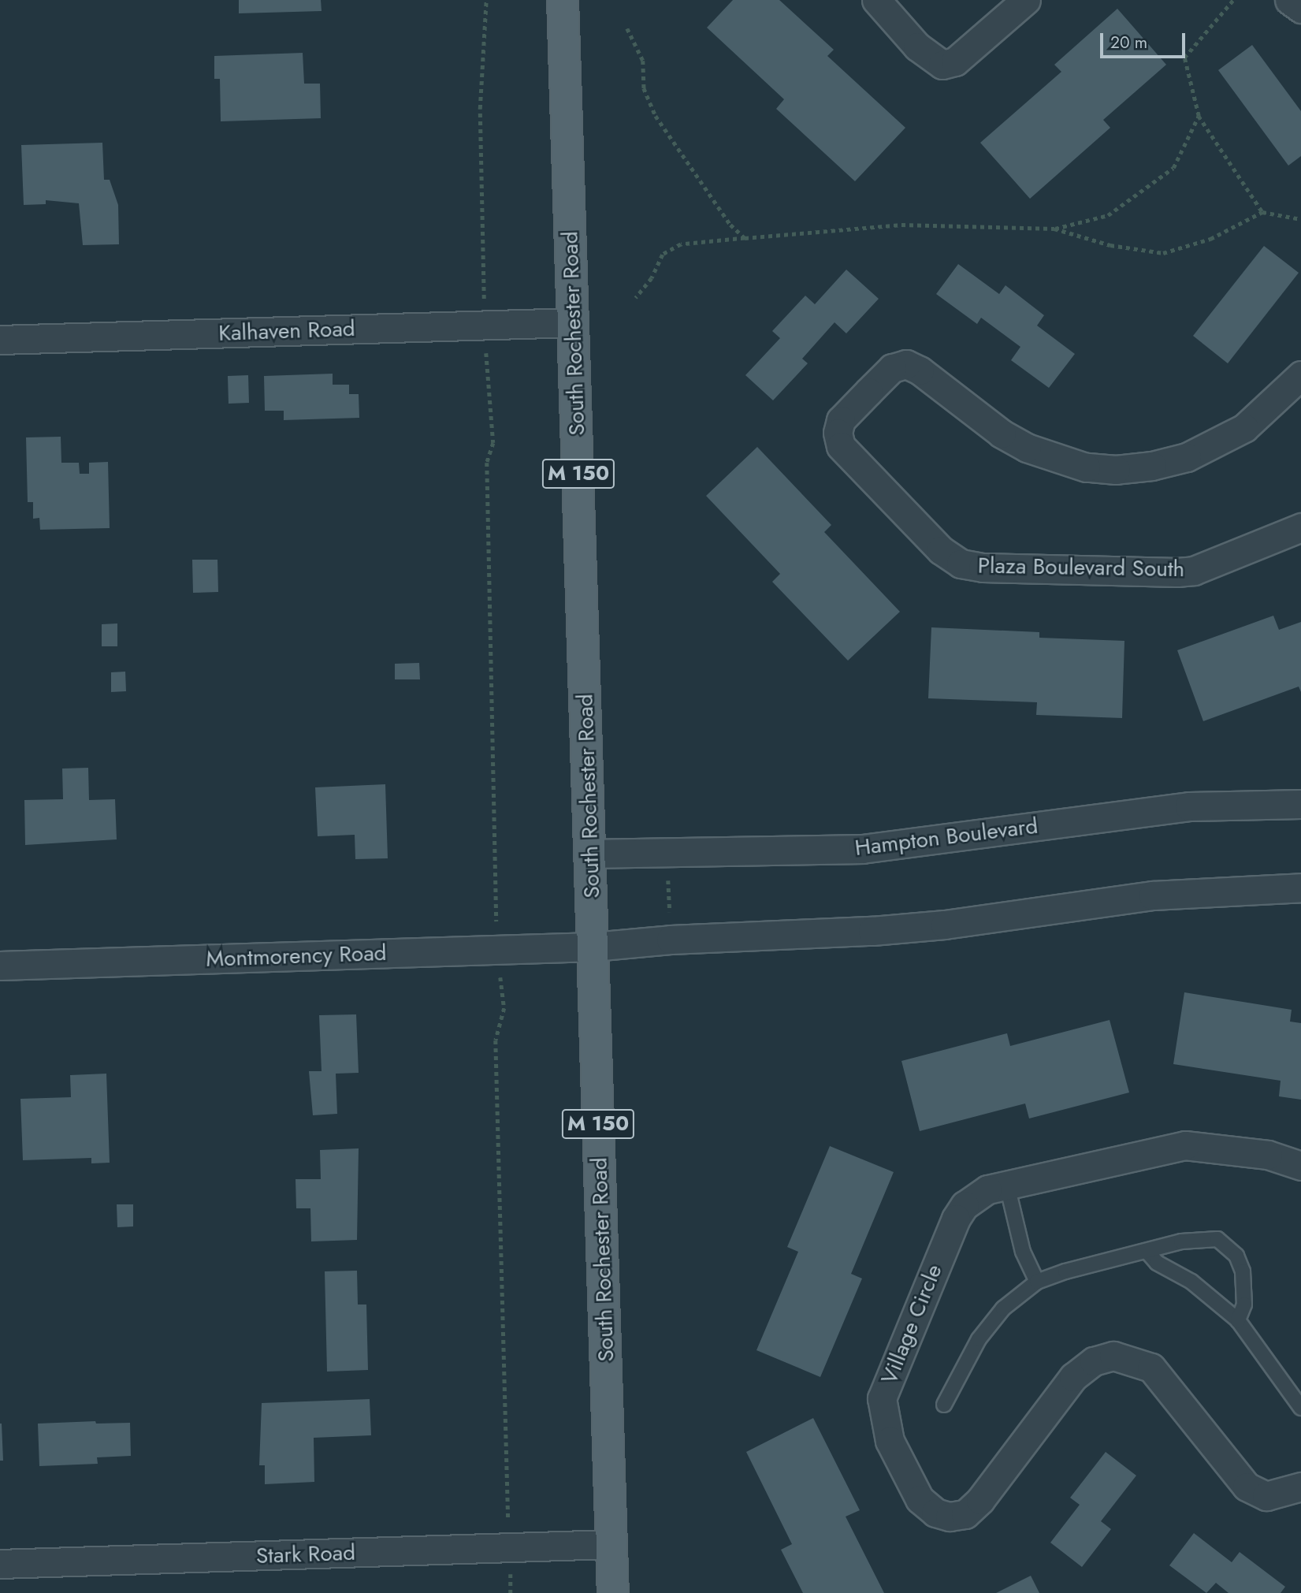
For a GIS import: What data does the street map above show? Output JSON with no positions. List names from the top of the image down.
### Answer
{
  "streets": {
    "main road": ["South Rochester Road", "M 150"],
    "street": [
      "Kalhaven Road",
      "Plaza Boulevard South",
      "Hampton Boulevard",
      "Montmorency Road",
      "Village Circle",
      "Stark Road"
    ]
  },
  "crossings": [
    ["Kalhaven Road", "South Rochester Road"],
    ["South Rochester Road", "Hampton Boulevard"],
    ["South Rochester Road", "Montmorency Road"],
    ["South Rochester Road", "Stark Road"]
  ],
  "scale_bar": "20 m"
}
